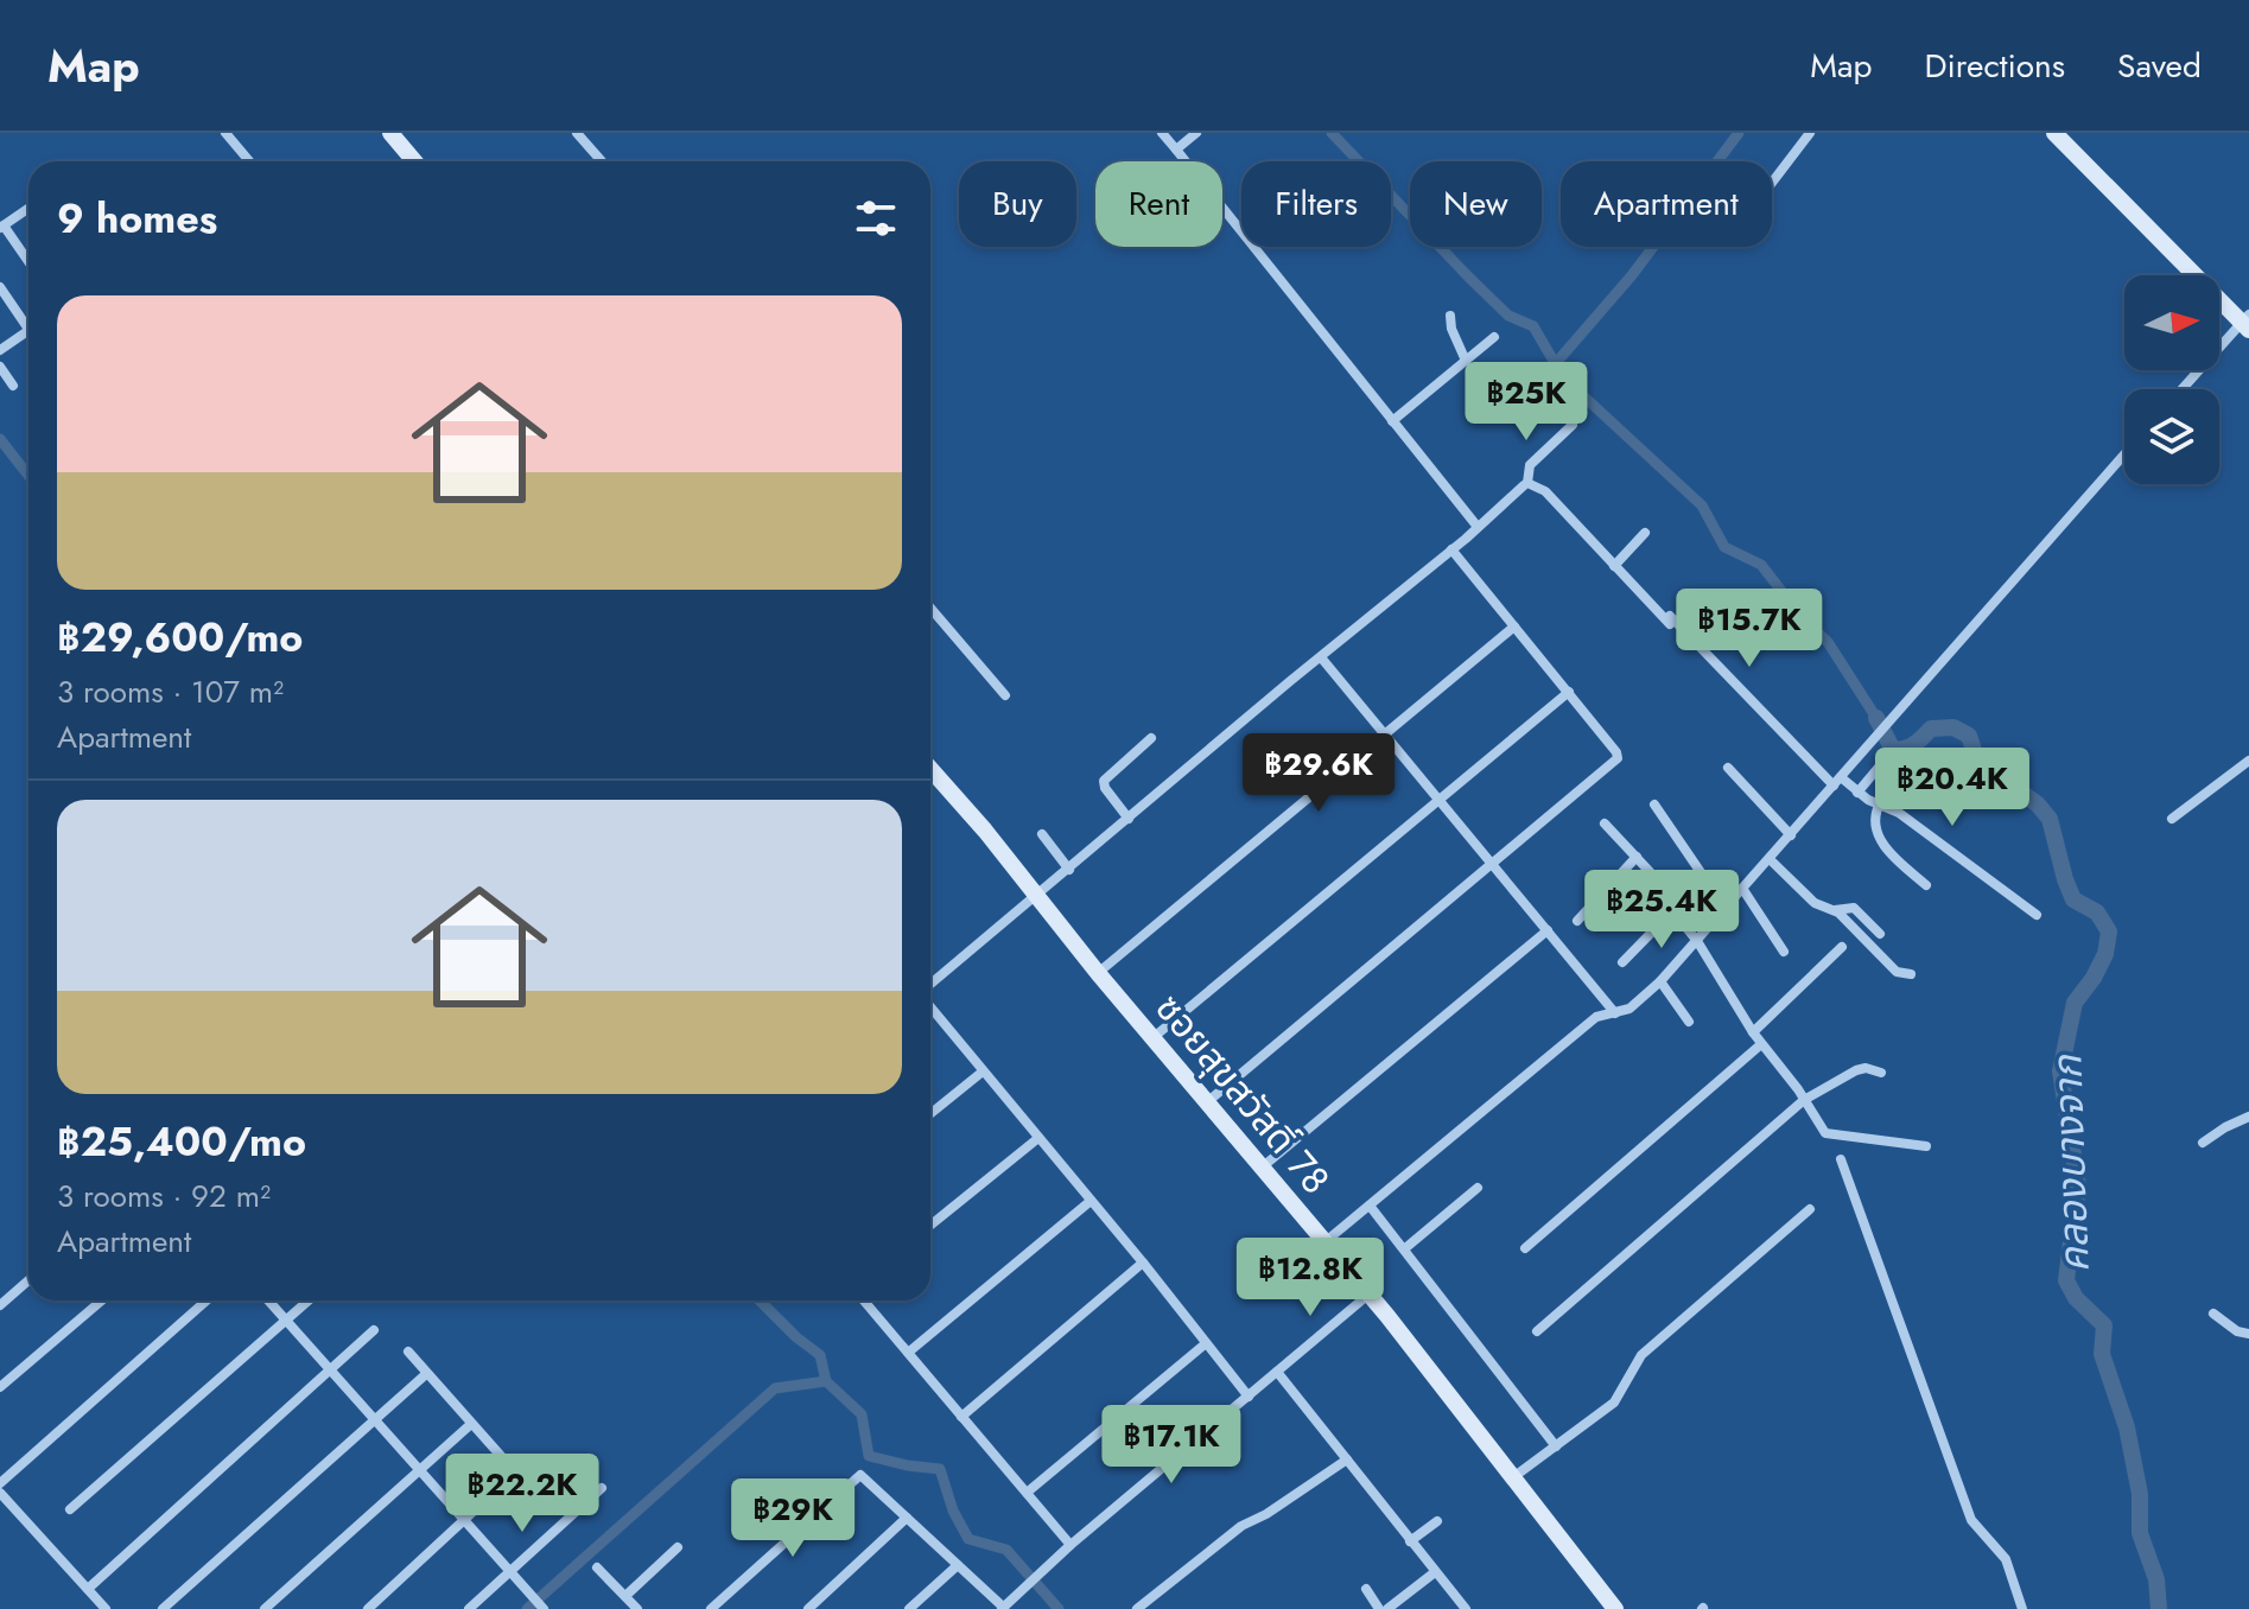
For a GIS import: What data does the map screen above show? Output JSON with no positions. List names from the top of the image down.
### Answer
{
  "streets": {
    "street": ["ซอยสุขสวัสดิ์ 78"]
  },
  "water": ["คลองบางจาก"],
  "north": "right",
  "page": {
    "header": "Map",
    "nav": ["Map", "Directions", "Saved"],
    "chip": [
      "Buy",
      "Rent",
      "Filters",
      "New",
      "Apartment"
    ],
    "heading": "9 homes",
    "list": [
      {
        "name": "฿29,600/mo",
        "note": "3 rooms · 107 m² · Apartment"
      },
      {
        "name": "฿25,400/mo",
        "note": "3 rooms · 92 m² · Apartment"
      }
    ],
    "price": [
      "฿25K",
      "฿15.7K",
      "฿29.6K",
      "฿20.4K",
      "฿25.4K",
      "฿12.8K",
      "฿17.1K",
      "฿22.2K",
      "฿29K"
    ]
  }
}
